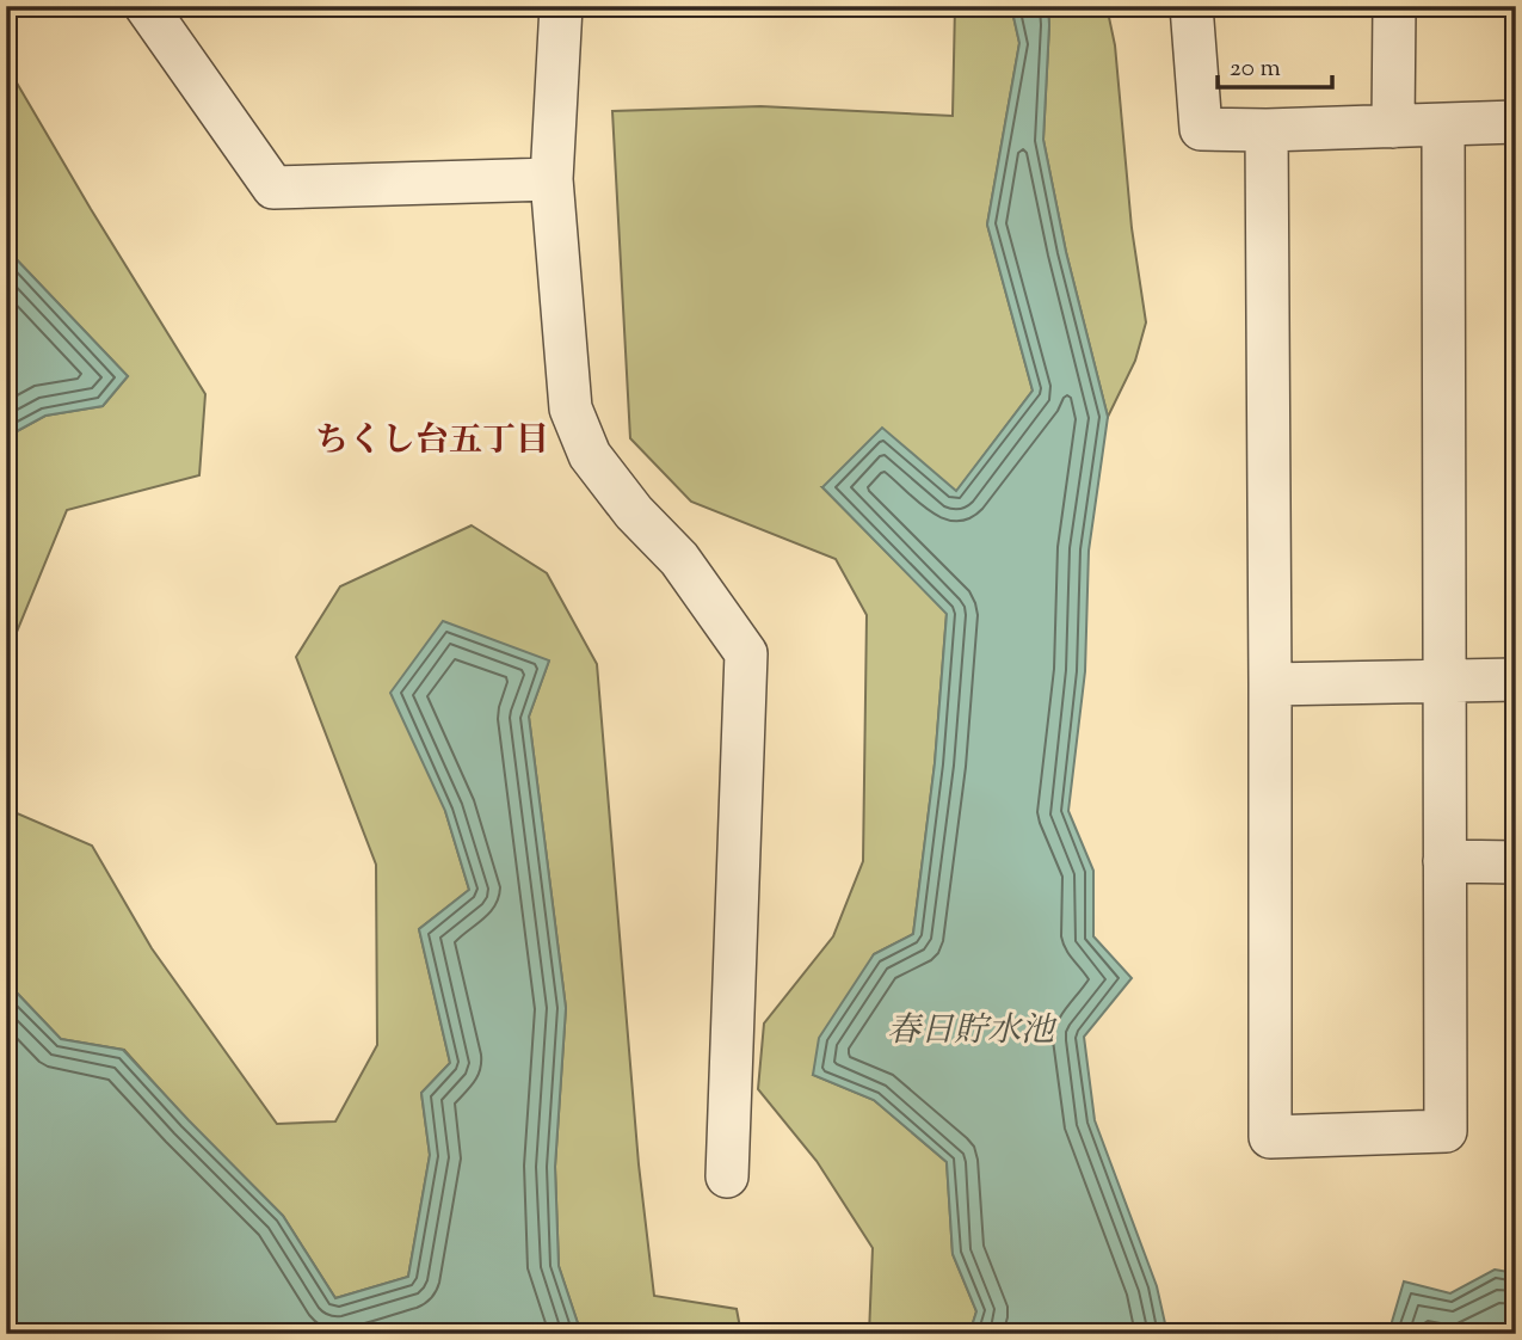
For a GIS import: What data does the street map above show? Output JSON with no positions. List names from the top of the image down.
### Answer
{
  "districts": ["ちくし台五丁目"],
  "water": ["春日貯水池"],
  "scale_bar": "20 m"
}
